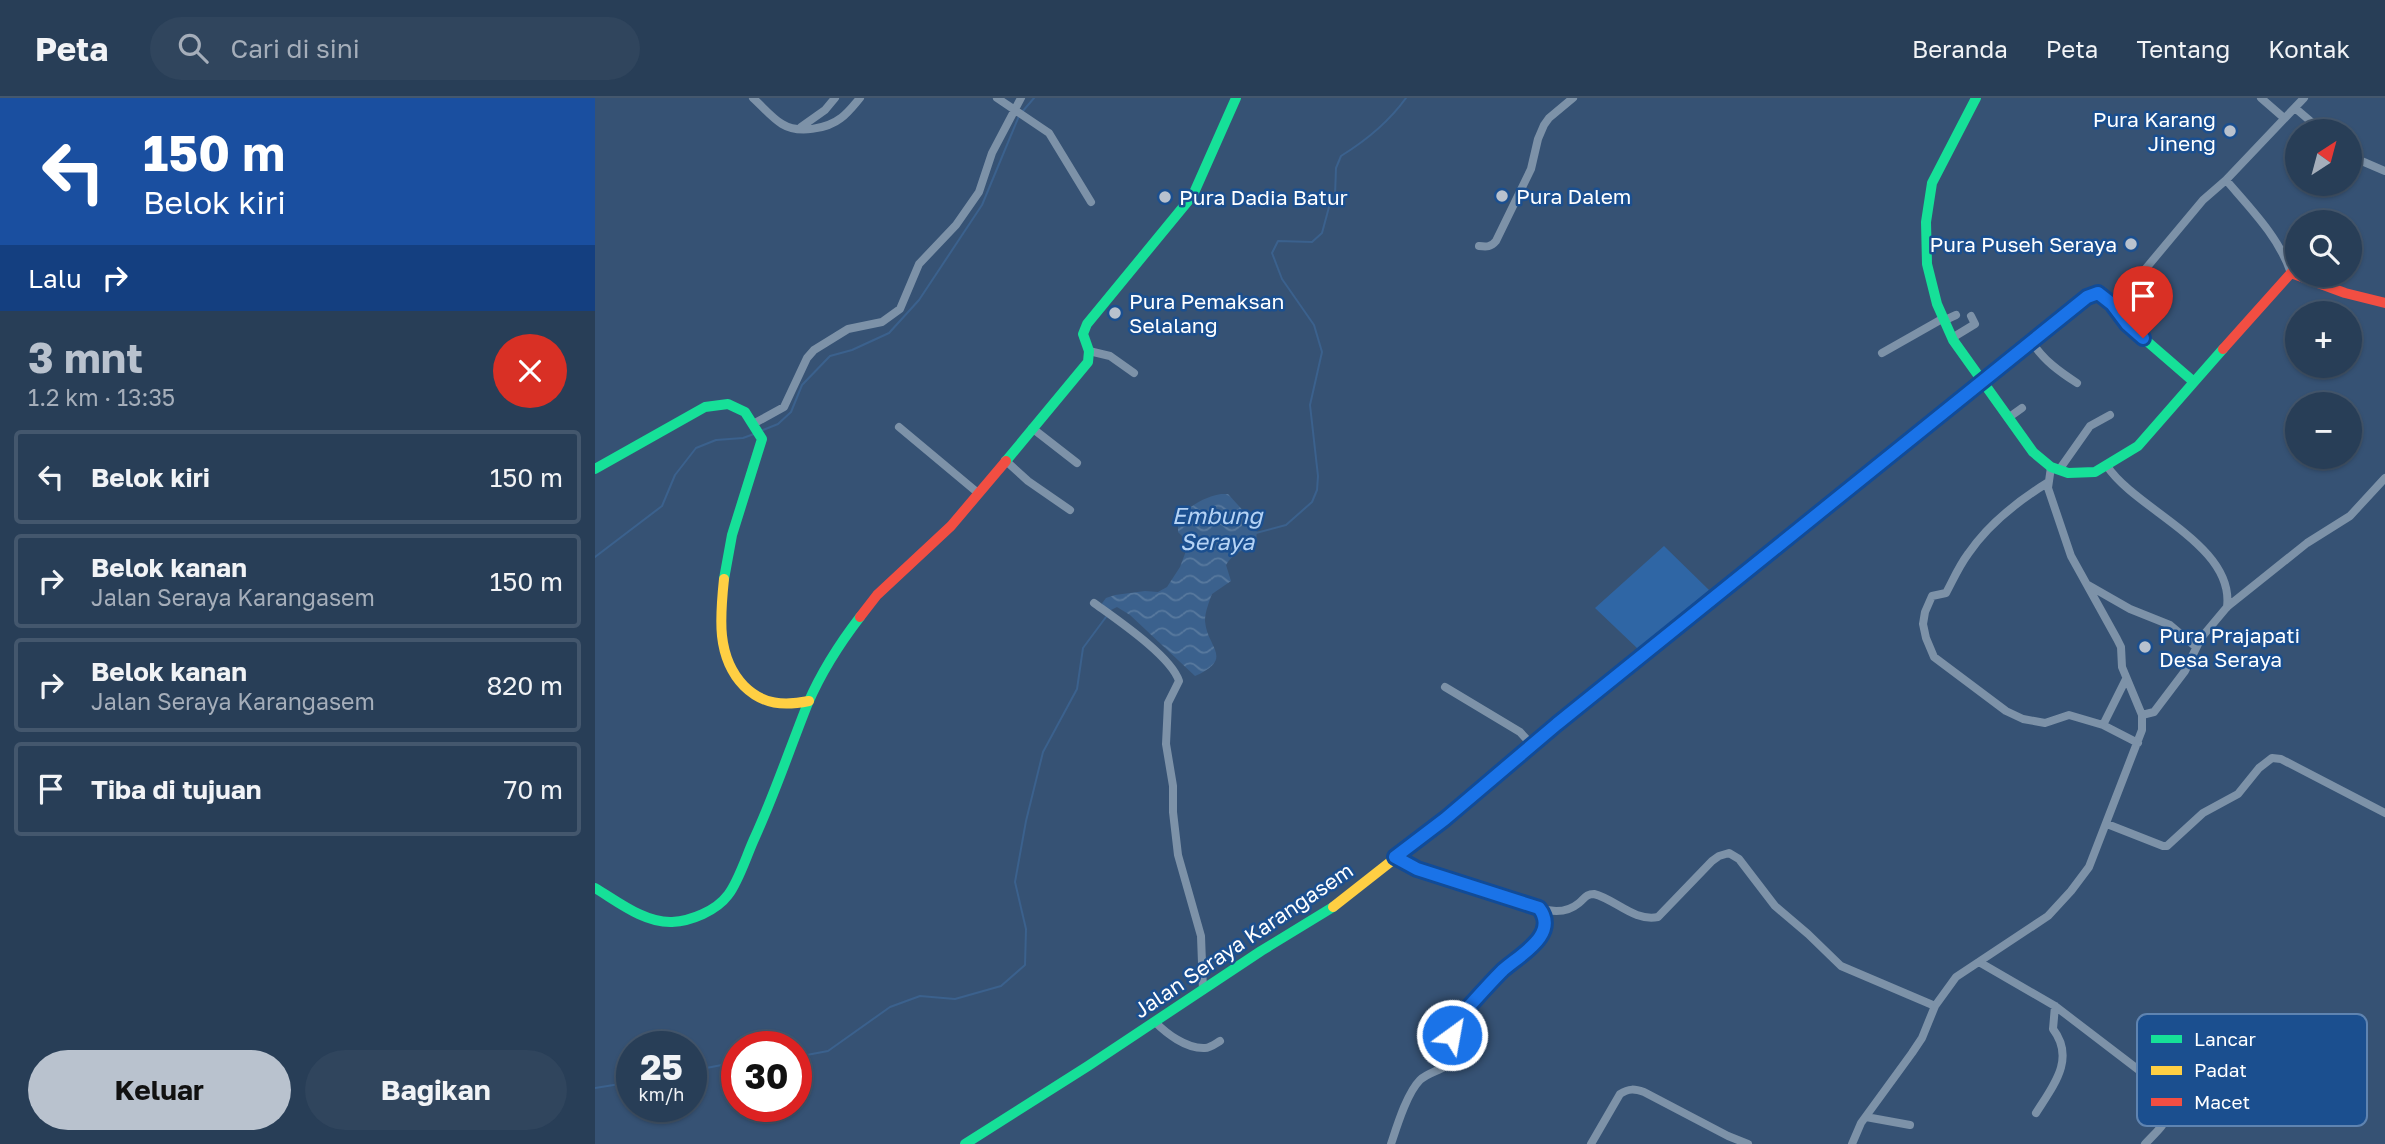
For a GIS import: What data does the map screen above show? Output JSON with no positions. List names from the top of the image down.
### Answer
{
  "streets": {
    "street": ["Jalan Seraya Karangasem"]
  },
  "water": ["Embung Seraya"],
  "places": [
    "Pura Karang Jineng",
    "Pura Dalem",
    "Pura Dadia Batur",
    "Pura Puseh Seraya",
    "Pura Pemaksan Selalang",
    "Pura Prajapati Desa Seraya"
  ],
  "legend": ["Lancar", "Padat", "Macet"],
  "north": "top right",
  "page": {
    "header": "Peta",
    "search": "Cari di sini",
    "nav": [
      "Beranda",
      "Peta",
      "Tentang",
      "Kontak"
    ],
    "turn": ["150 m", "Belok kiri"],
    "map_buttons": ["+", "−"],
    "then": "Lalu",
    "heading": ["3 mnt", "1.2 km · 13:35"],
    "list": [
      {
        "name": "Belok kiri",
        "value": "150 m"
      },
      {
        "name": "Belok kanan",
        "note": "Jalan Seraya Karangasem",
        "value": "150 m"
      },
      {
        "name": "Belok kanan",
        "note": "Jalan Seraya Karangasem",
        "value": "820 m"
      },
      {
        "name": "Tiba di tujuan",
        "value": "70 m"
      }
    ],
    "speed": "25 km/h",
    "limit": "30",
    "buttons": ["Keluar", "Bagikan"]
  }
}
